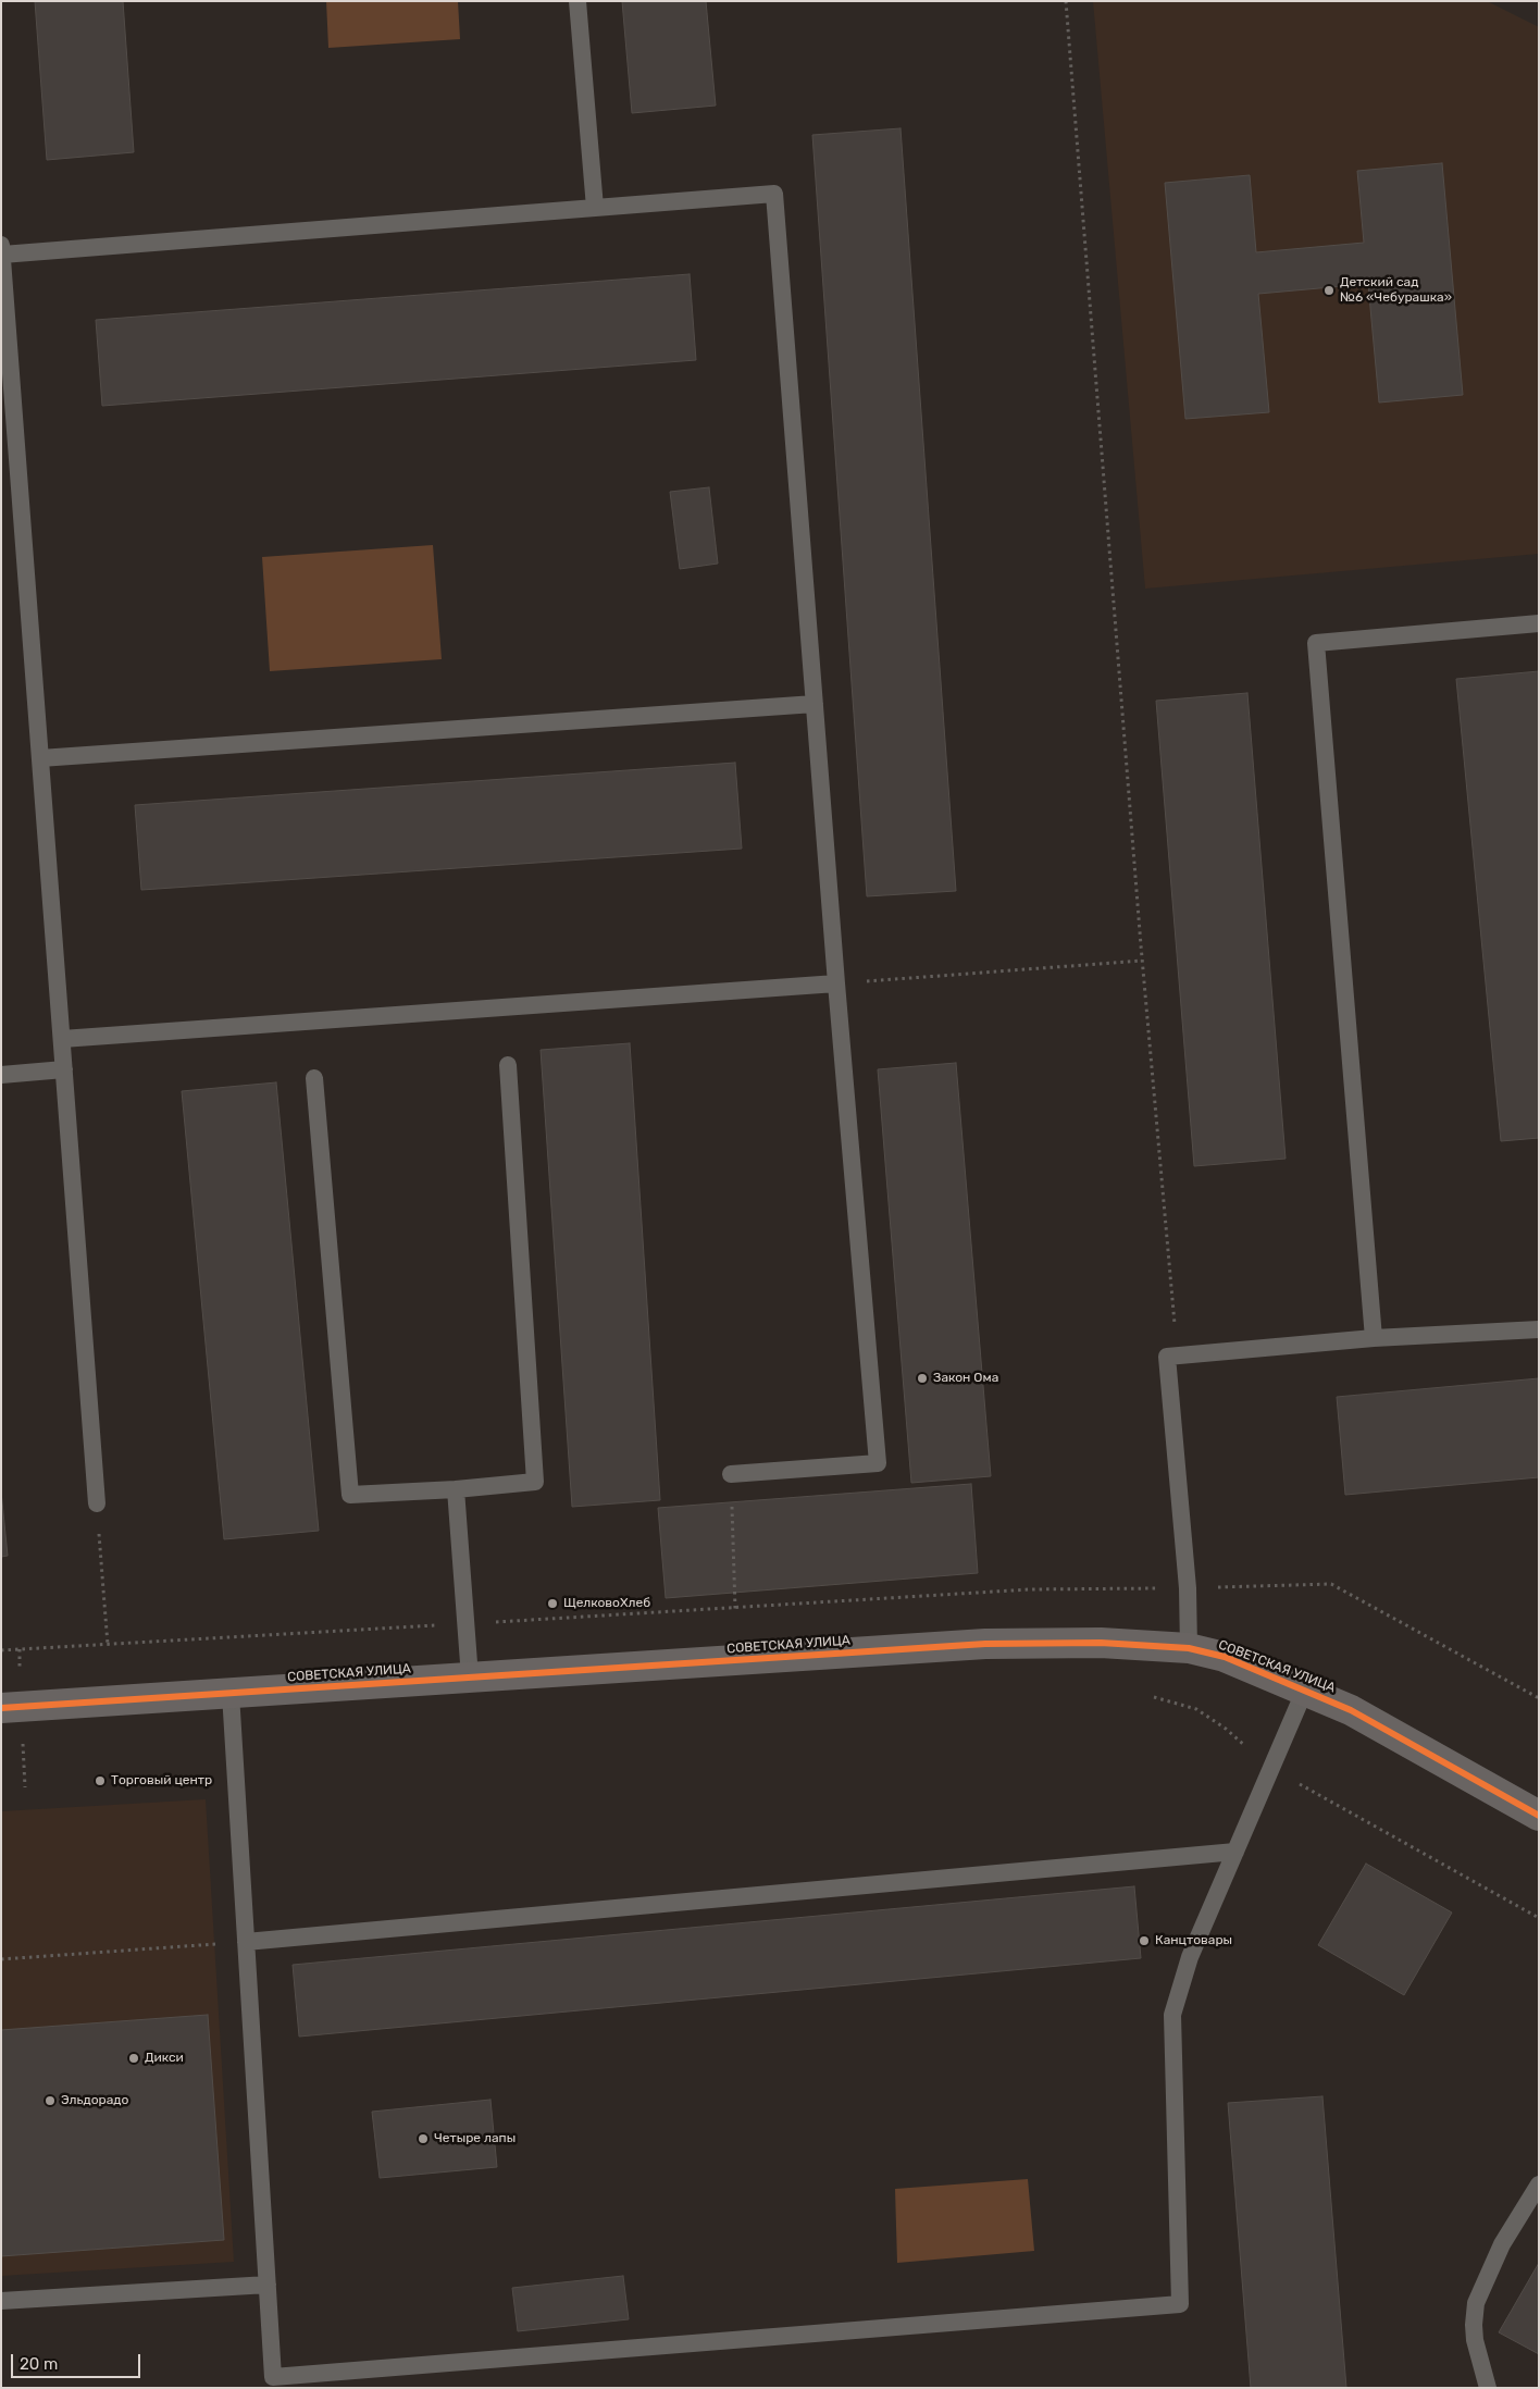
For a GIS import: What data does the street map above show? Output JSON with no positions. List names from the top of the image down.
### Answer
{
  "streets": {
    "street": ["СОВЕТСКАЯ УЛИЦА"]
  },
  "places": [
    "Детский сад №6 «Чебурашка»",
    "Закон Ома",
    "ЩелковоХлеб",
    "Торговый центр",
    "Канцтовары",
    "Дикси",
    "Эльдорадо",
    "Четыре лапы"
  ],
  "scale_bar": "20 m"
}
